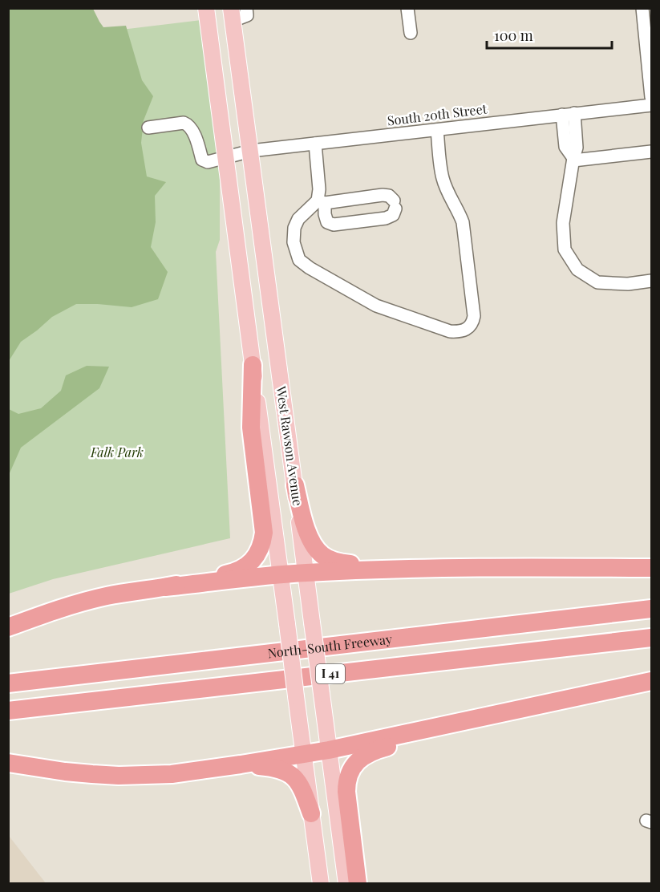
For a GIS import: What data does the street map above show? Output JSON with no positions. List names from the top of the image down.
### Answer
{
  "streets": {
    "highway": ["North-South Freeway", "I 41"],
    "main road": ["West Rawson Avenue"],
    "street": ["South 20th Street"]
  },
  "crossings": [
    ["South 20th Street", "West Rawson Avenue"]
  ],
  "parks": ["Falk Park"],
  "scale_bar": "100 m"
}
